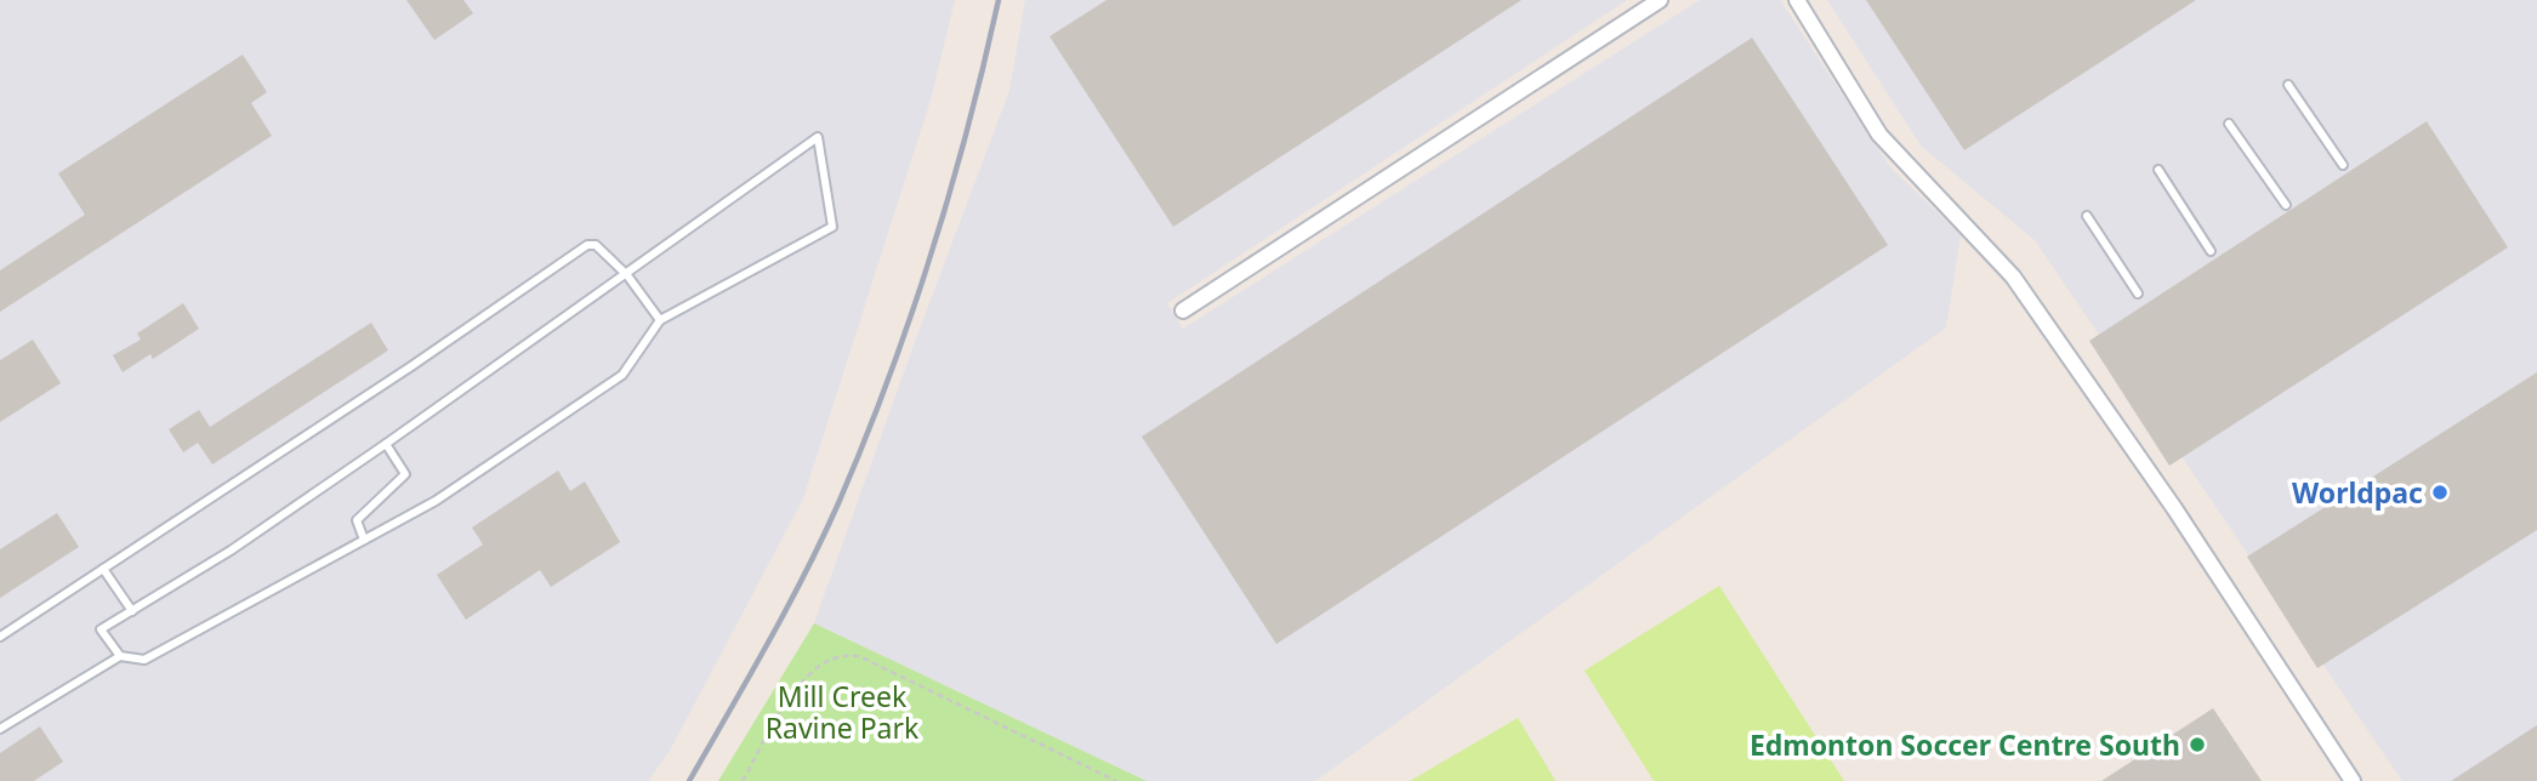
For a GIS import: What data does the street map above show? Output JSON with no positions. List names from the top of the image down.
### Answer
{
  "parks": ["Mill Creek Ravine Park"],
  "places": ["Worldpac", "Edmonton Soccer Centre South"]
}
